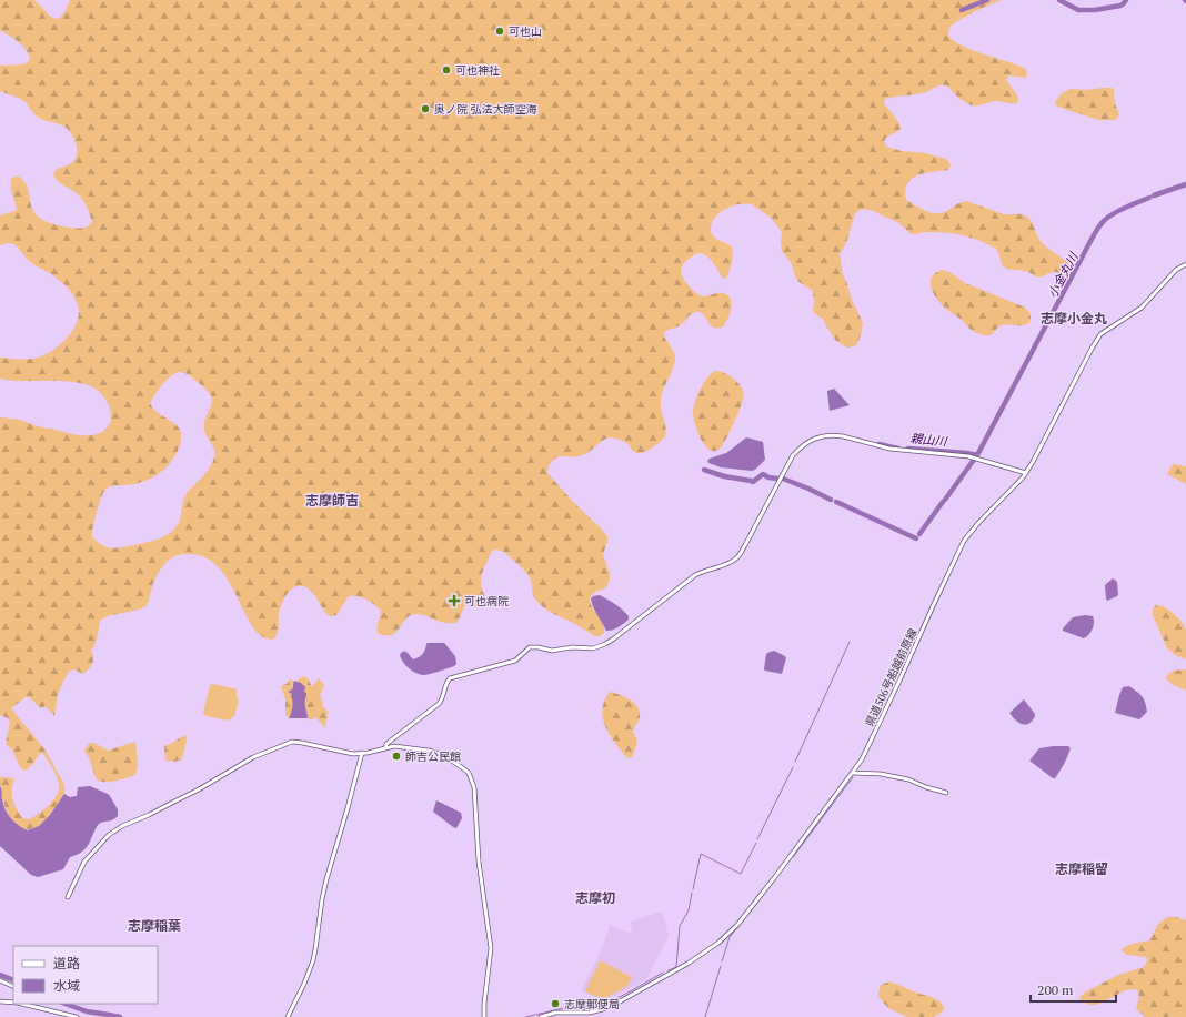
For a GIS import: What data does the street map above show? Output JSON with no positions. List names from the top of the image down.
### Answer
{
  "streets": {
    "street": ["県道506号船越前原線"]
  },
  "districts": [
    "志摩小金丸",
    "志摩師吉",
    "志摩稲留",
    "志摩初",
    "志摩稲葉"
  ],
  "water": ["小金丸川", "親山川"],
  "places": {
    "other": [
      "可也山",
      "可也神社",
      "奥ノ院 弘法大師空海",
      "師吉公民館",
      "志摩郵便局"
    ],
    "health": ["可也病院"]
  },
  "legend": ["道路", "水域"],
  "scale_bar": "200 m"
}
